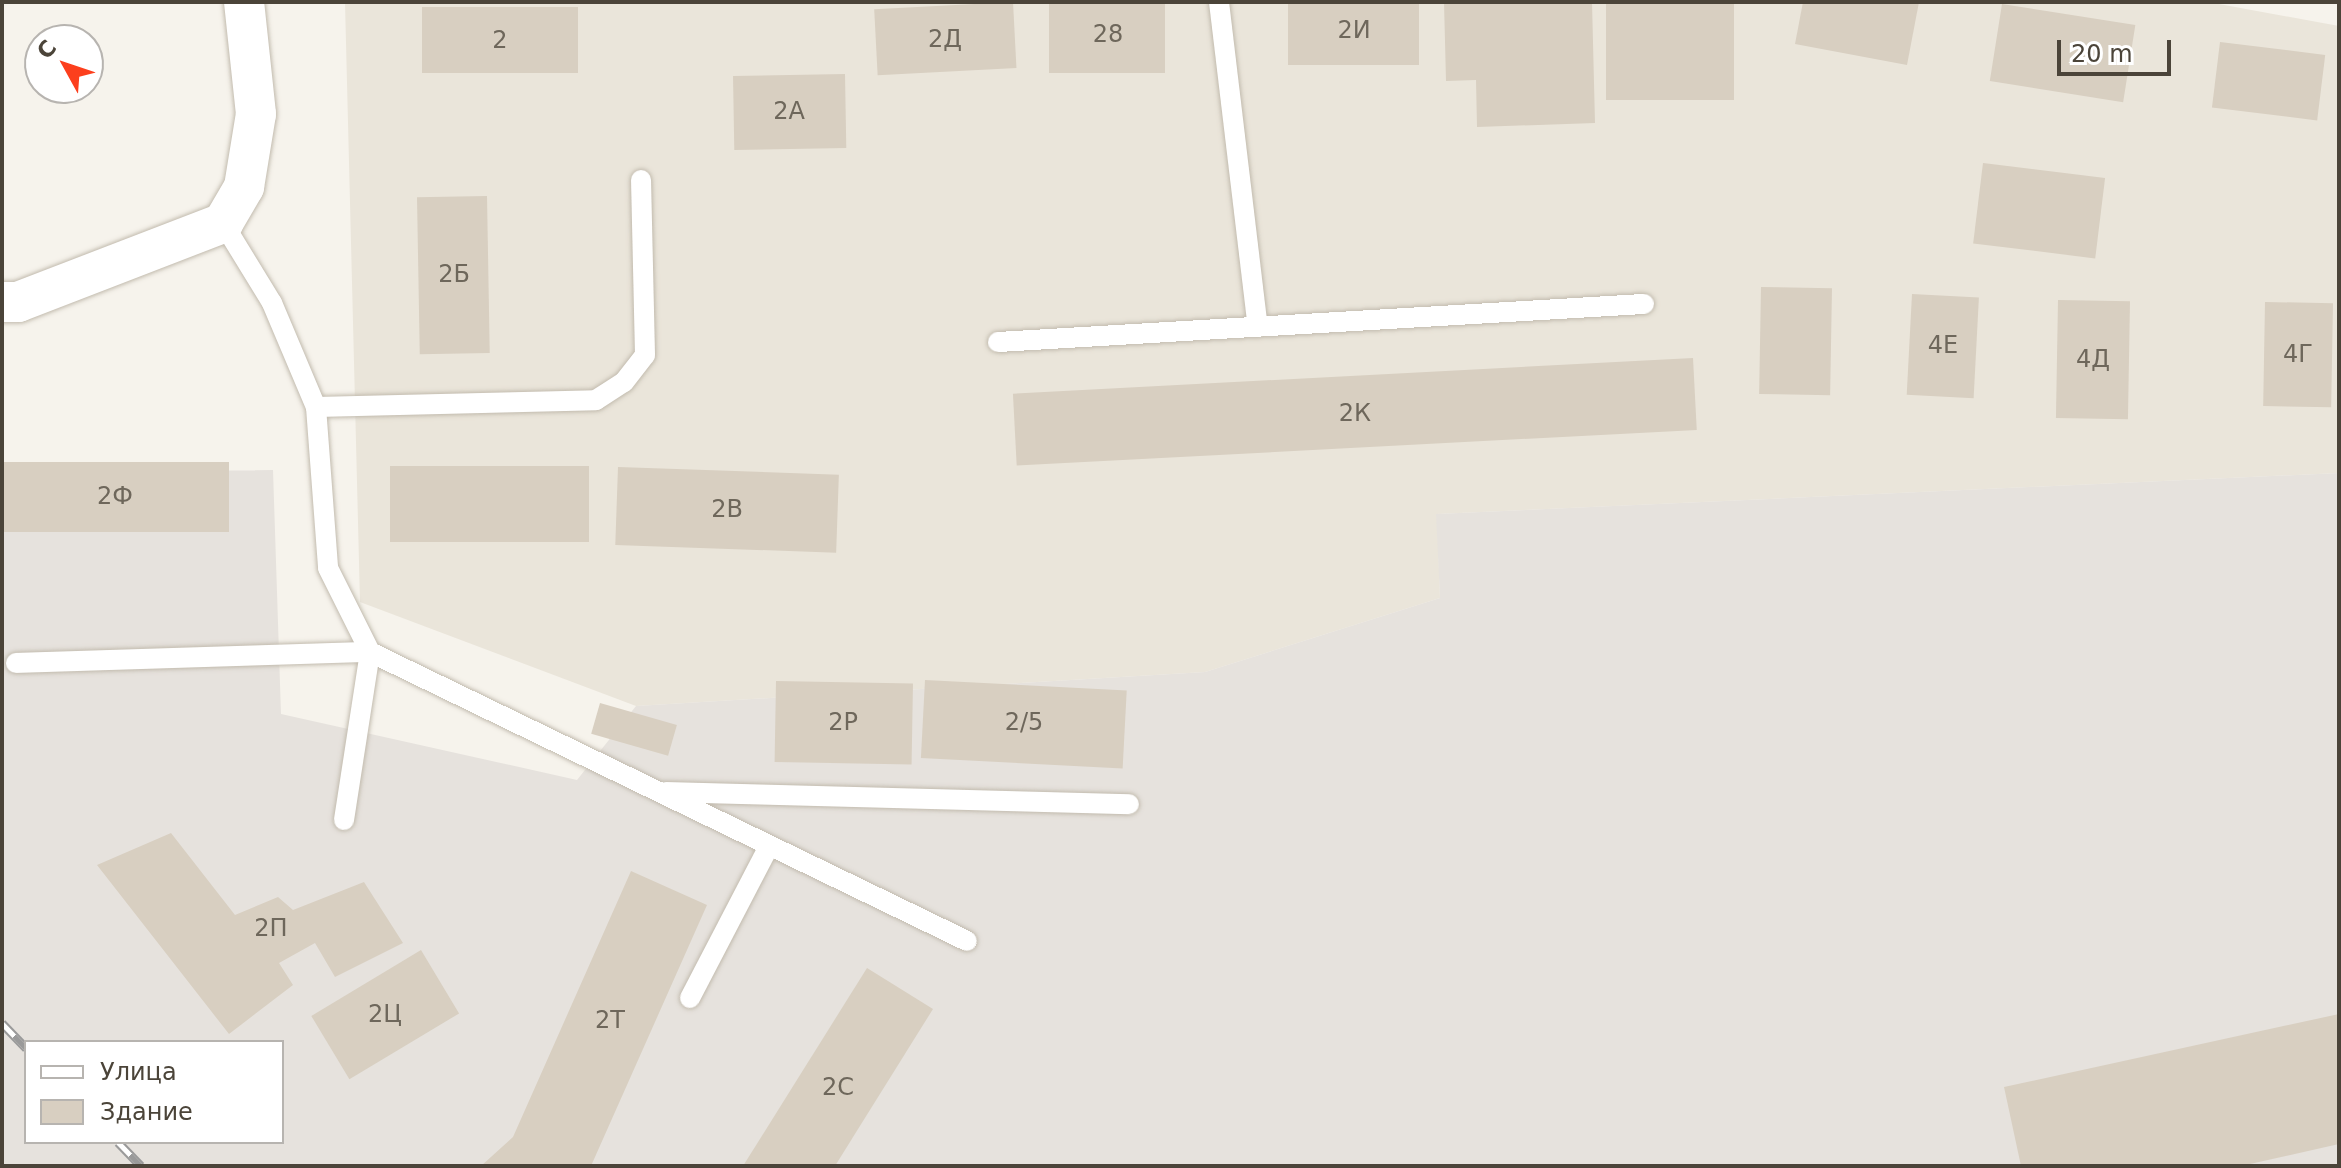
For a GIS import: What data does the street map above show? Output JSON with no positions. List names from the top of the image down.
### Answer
{
  "house_numbers": [
    "2И",
    "28",
    "2Д",
    "2",
    "2А",
    "2Б",
    "4Е",
    "4Г",
    "4Д",
    "2К",
    "2Ф",
    "2В",
    "2Р",
    "2/5",
    "2П",
    "2Ц",
    "2Т",
    "2С"
  ],
  "legend": ["Улица", "Здание"],
  "scale_bar": "20 m",
  "north": "top left"
}
